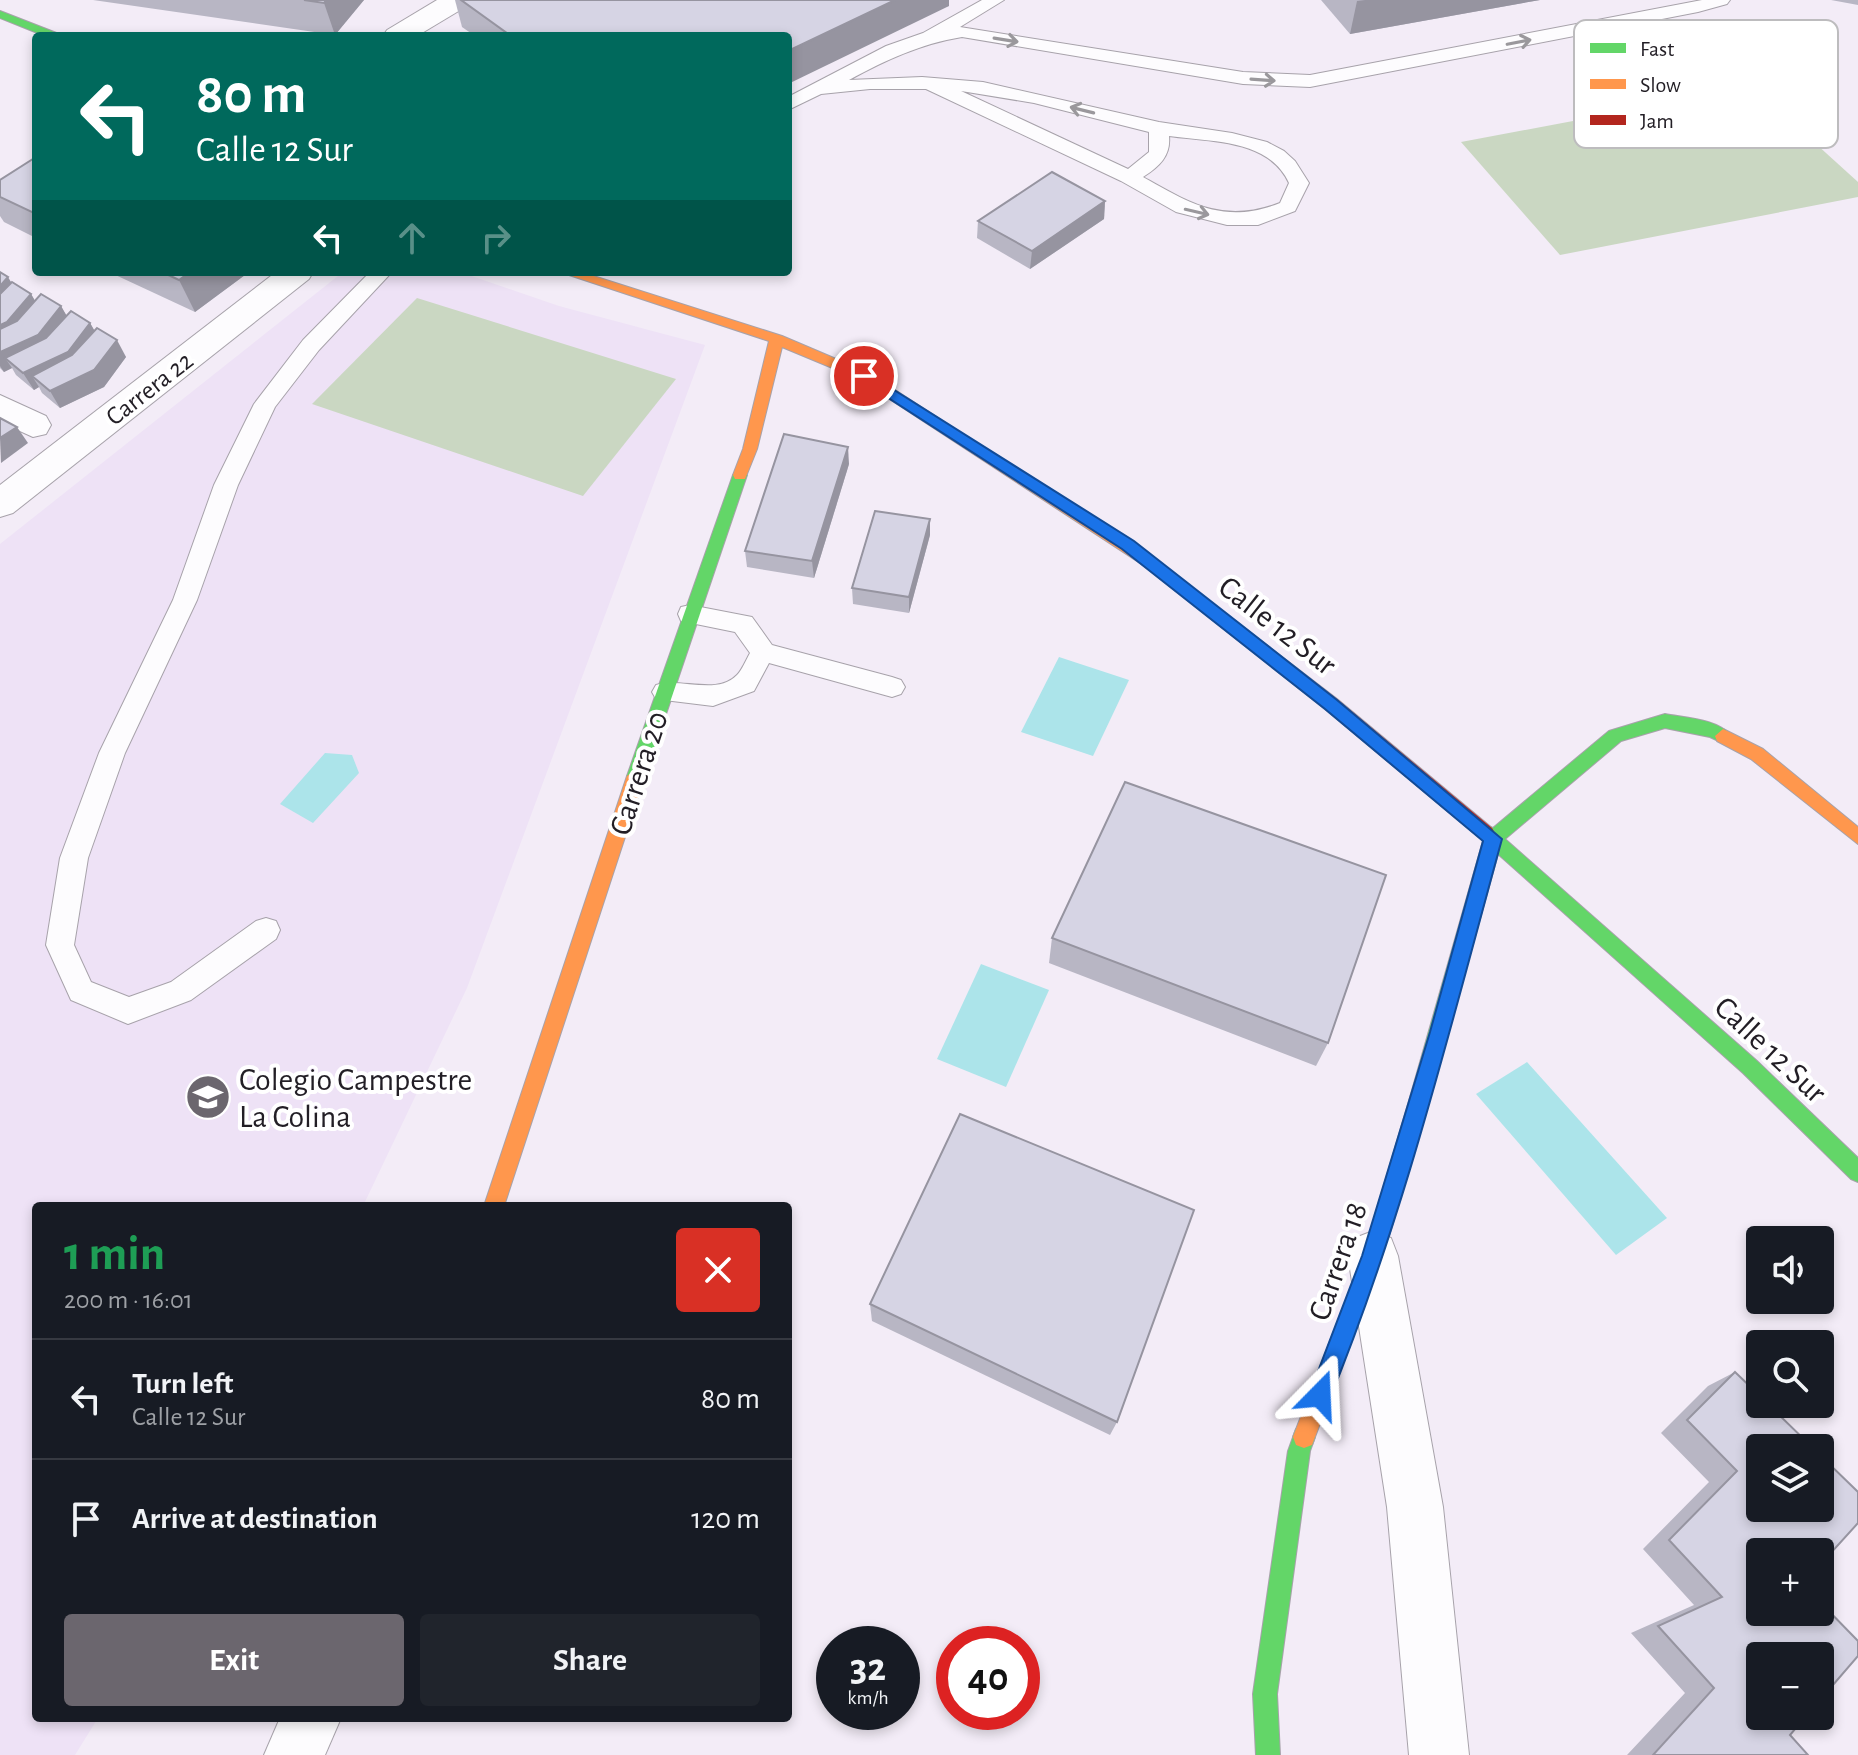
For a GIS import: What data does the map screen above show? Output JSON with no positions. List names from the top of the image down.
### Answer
{
  "streets": {
    "street": [
      "Carrera 22",
      "Calle 12 Sur",
      "Carrera 20",
      "Carrera 18"
    ]
  },
  "crossings": [
    ["Calle 12 Sur", "Carrera 20"],
    ["Calle 12 Sur", "Carrera 18"]
  ],
  "places": {
    "school or university": ["Colegio Campestre La Colina"]
  },
  "legend": ["Fast", "Slow", "Jam"],
  "page": {
    "turn": ["80 m", "Calle 12 Sur"],
    "heading": ["1 min", "200 m · 16:01"],
    "map_buttons": ["+", "−"],
    "list": [
      {
        "name": "Turn left",
        "note": "Calle 12 Sur",
        "value": "80 m"
      },
      {
        "name": "Arrive at destination",
        "value": "120 m"
      }
    ],
    "buttons": ["Exit", "Share"],
    "speed": "32 km/h",
    "limit": "40"
  }
}
